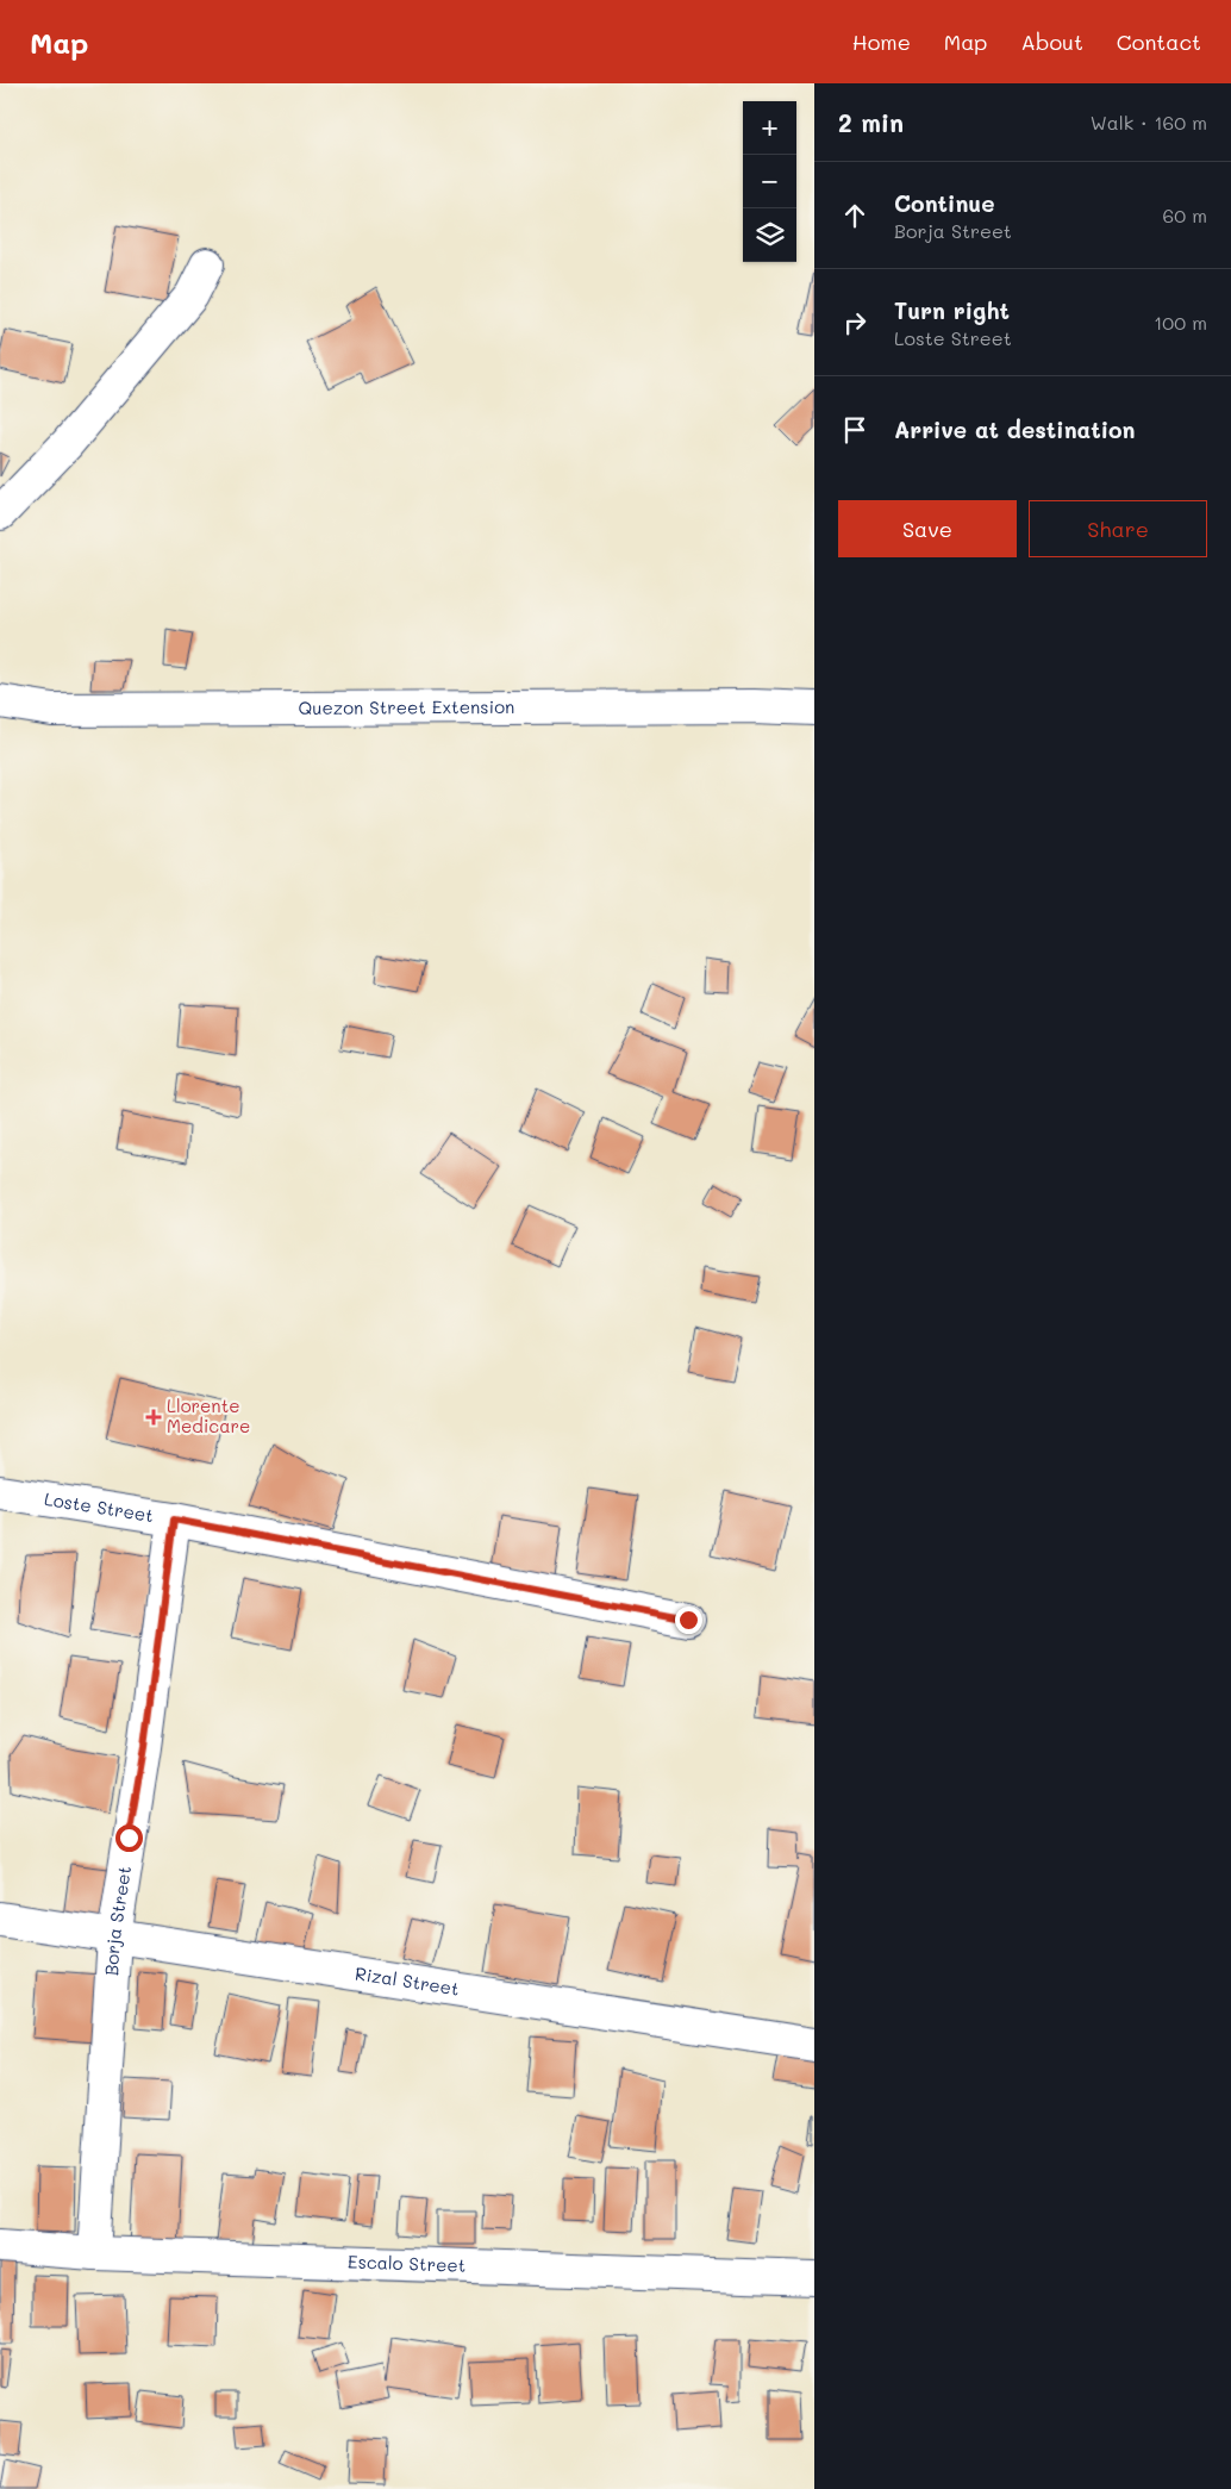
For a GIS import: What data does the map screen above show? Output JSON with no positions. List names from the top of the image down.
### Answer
{
  "streets": {
    "street": [
      "Quezon Street Extension",
      "Loste Street",
      "Borja Street",
      "Rizal Street",
      "Escalo Street"
    ]
  },
  "crossings": [
    ["Loste Street", "Borja Street"],
    ["Borja Street", "Rizal Street"],
    ["Borja Street", "Escalo Street"]
  ],
  "places": {
    "health": ["Llorente Medicare"]
  },
  "page": {
    "header": "Map",
    "nav": [
      "Home",
      "Map",
      "About",
      "Contact"
    ],
    "heading": ["2 min", "Walk · 160 m"],
    "map_buttons": ["+", "−"],
    "list": [
      ["Continue", "Borja Street", "60 m"],
      ["Turn right", "Loste Street", "100 m"],
      "Arrive at destination"
    ],
    "buttons": ["Save", "Share"]
  }
}
